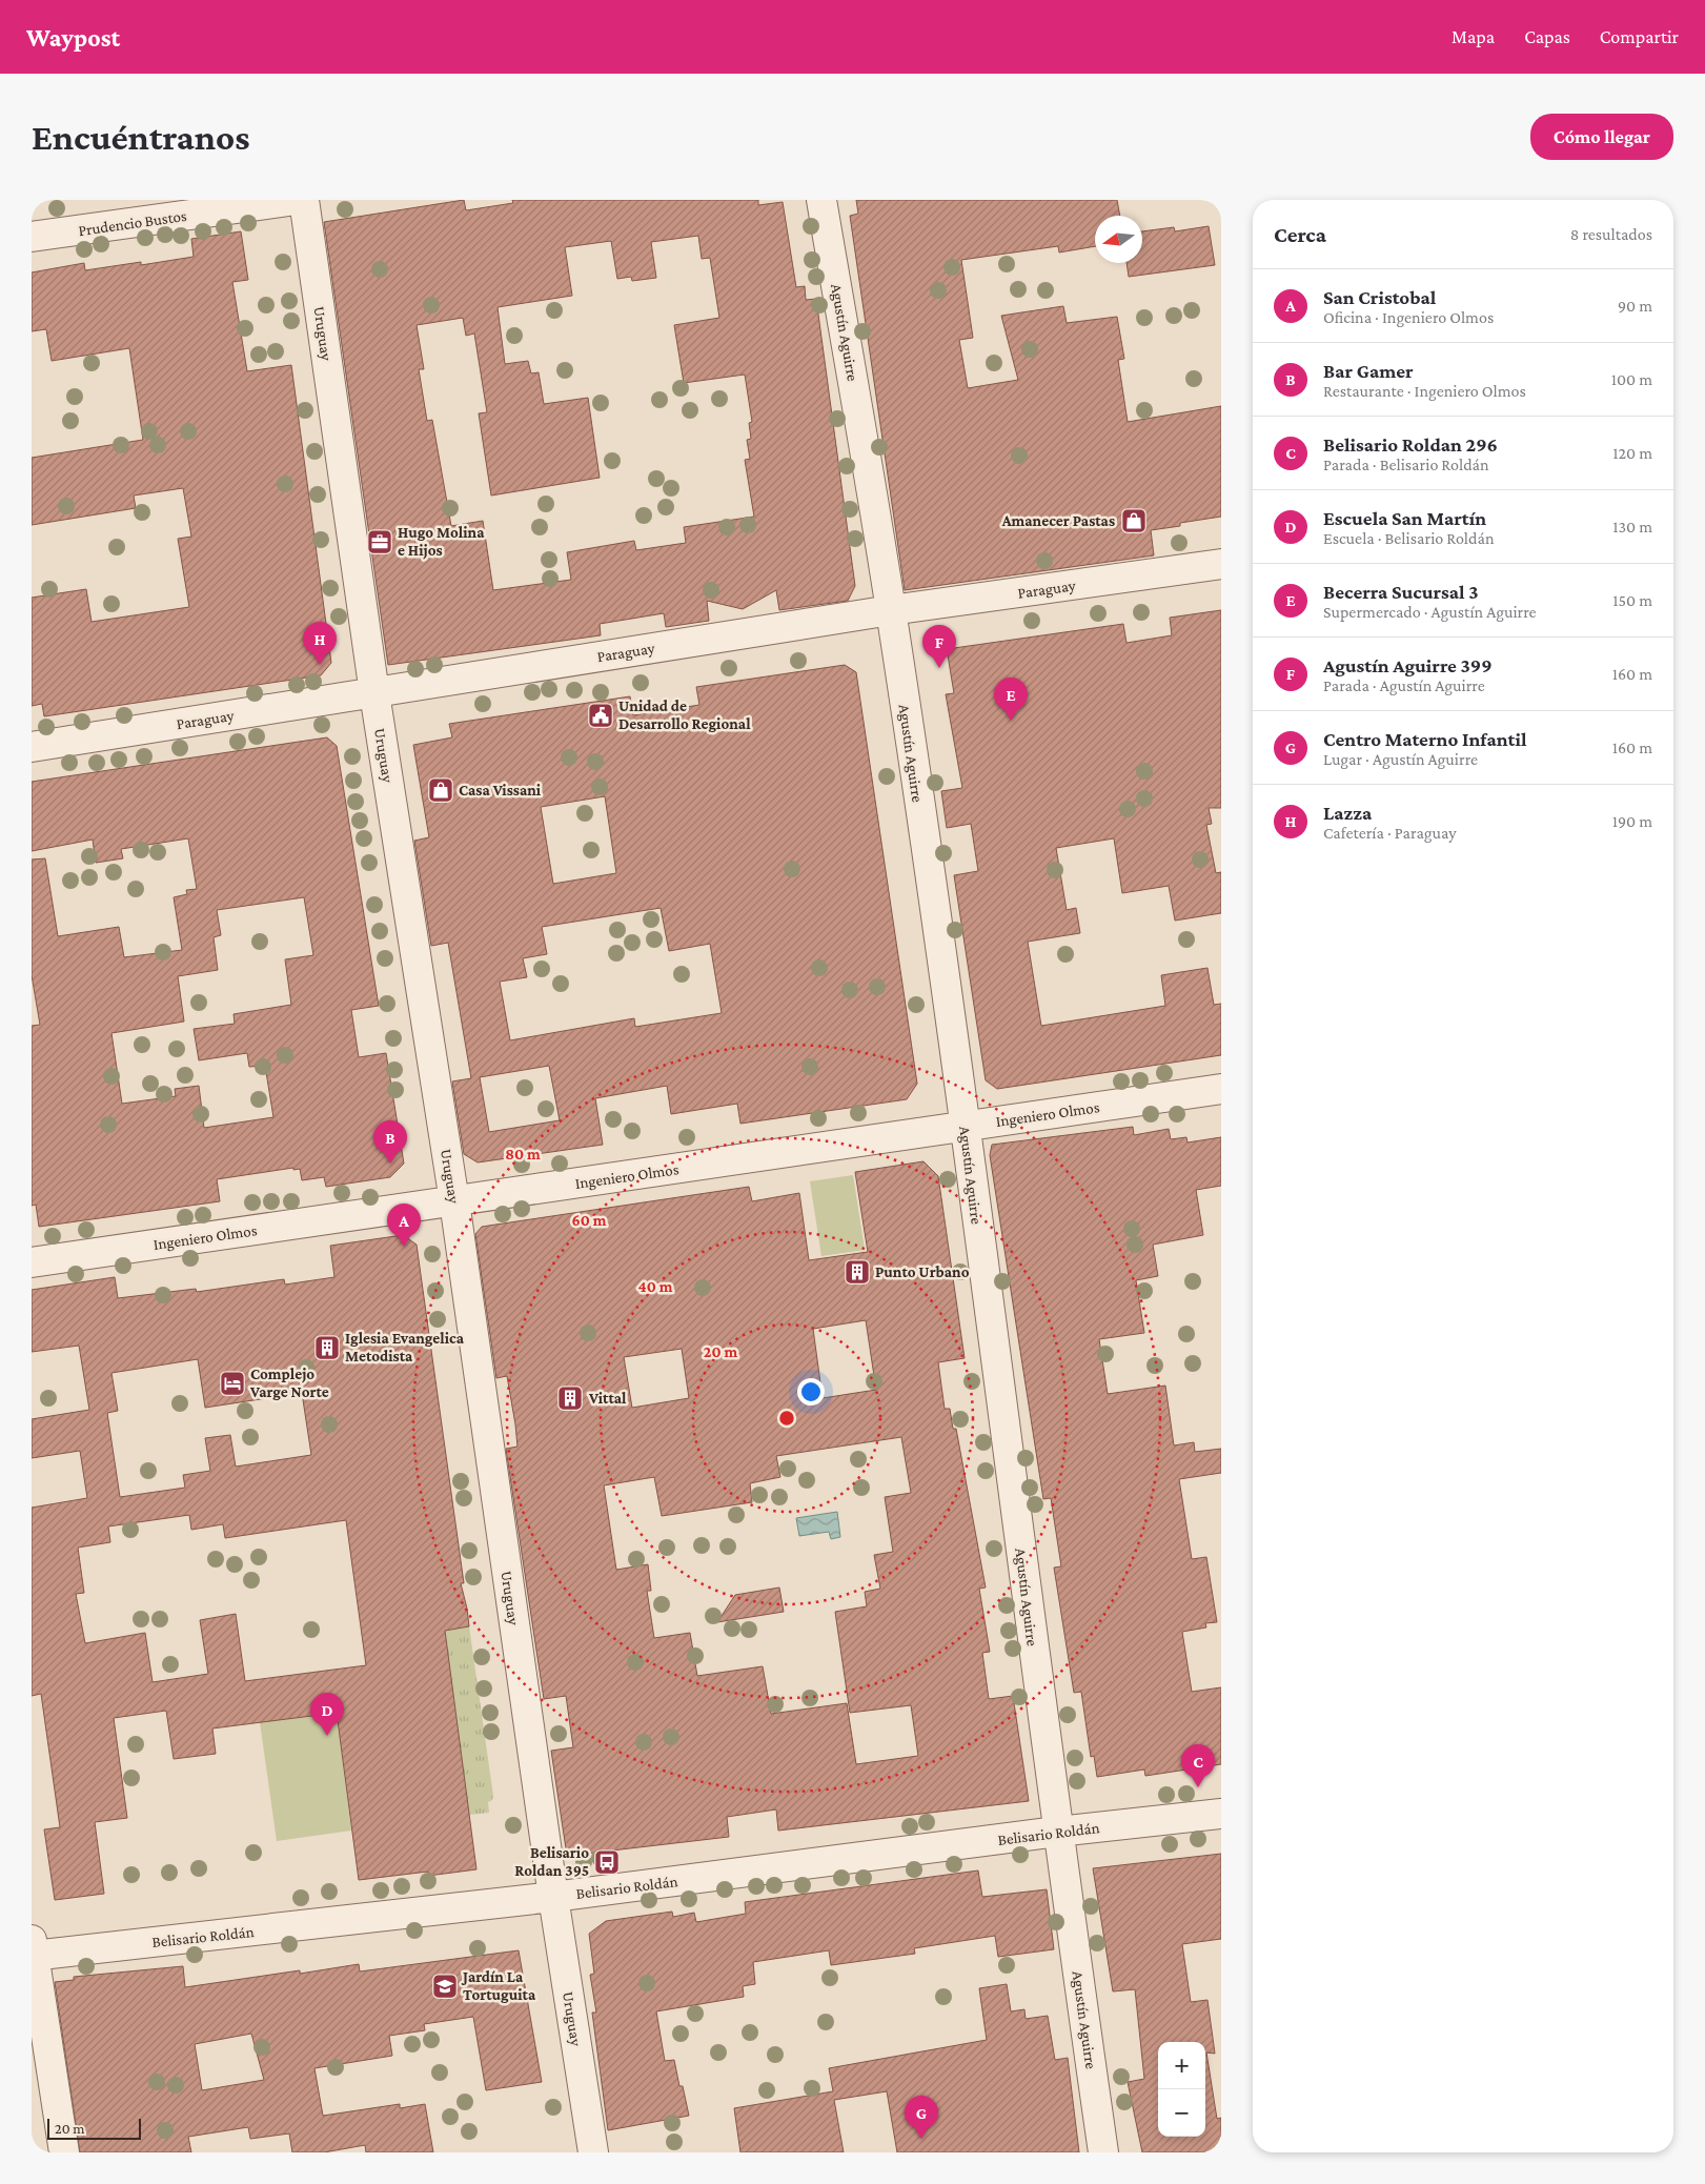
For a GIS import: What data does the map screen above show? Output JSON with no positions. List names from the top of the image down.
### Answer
{
  "streets": {
    "street": [
      "Prudencio Bustos",
      "Agustín Aguirre",
      "Uruguay",
      "Paraguay",
      "Ingeniero Olmos",
      "Belisario Roldán"
    ]
  },
  "crossings": [
    ["Agustín Aguirre", "Paraguay"],
    ["Agustín Aguirre", "Ingeniero Olmos"],
    ["Agustín Aguirre", "Belisario Roldán"],
    ["Uruguay", "Paraguay"],
    ["Uruguay", "Ingeniero Olmos"],
    ["Uruguay", "Belisario Roldán"]
  ],
  "places": {
    "shop": ["Amanecer Pastas", "Casa Vissani"],
    "office": ["Hugo Molina e Hijos"],
    "public building": ["Unidad de Desarrollo Regional"],
    "building": ["Punto Urbano", "Iglesia Evangelica Metodista", "Vittal"],
    "hotel": ["Complejo Varge Norte"],
    "bus stop": ["Belisario Roldan 395"],
    "school or university": ["Jardín La Tortuguita"]
  },
  "scale_bar": "20 m",
  "north": "left",
  "page": {
    "header": "Waypost",
    "nav": ["Mapa", "Capas", "Compartir"],
    "buttons": "Cómo llegar",
    "title": "Encuéntranos",
    "heading": ["Cerca", "8 resultados"],
    "list": [
      {
        "mark": "A",
        "name": "San Cristobal",
        "note": "Oficina · Ingeniero Olmos",
        "value": "90 m"
      },
      {
        "mark": "B",
        "name": "Bar Gamer",
        "note": "Restaurante · Ingeniero Olmos",
        "value": "100 m"
      },
      {
        "mark": "C",
        "name": "Belisario Roldan 296",
        "note": "Parada · Belisario Roldán",
        "value": "120 m"
      },
      {
        "mark": "D",
        "name": "Escuela San Martín",
        "note": "Escuela · Belisario Roldán",
        "value": "130 m"
      },
      {
        "mark": "E",
        "name": "Becerra Sucursal 3",
        "note": "Supermercado · Agustín Aguirre",
        "value": "150 m"
      },
      {
        "mark": "F",
        "name": "Agustín Aguirre 399",
        "note": "Parada · Agustín Aguirre",
        "value": "160 m"
      },
      {
        "mark": "G",
        "name": "Centro Materno Infantil",
        "note": "Lugar · Agustín Aguirre",
        "value": "160 m"
      },
      {
        "mark": "H",
        "name": "Lazza",
        "note": "Cafetería · Paraguay",
        "value": "190 m"
      }
    ],
    "pins": [
      "H",
      "F",
      "E",
      "B",
      "A",
      "D",
      "C",
      "G"
    ],
    "map_buttons": ["+", "−"],
    "scale": "20 m"
  },
  "rings": [
    "80 m",
    "60 m",
    "40 m",
    "20 m"
  ]
}
